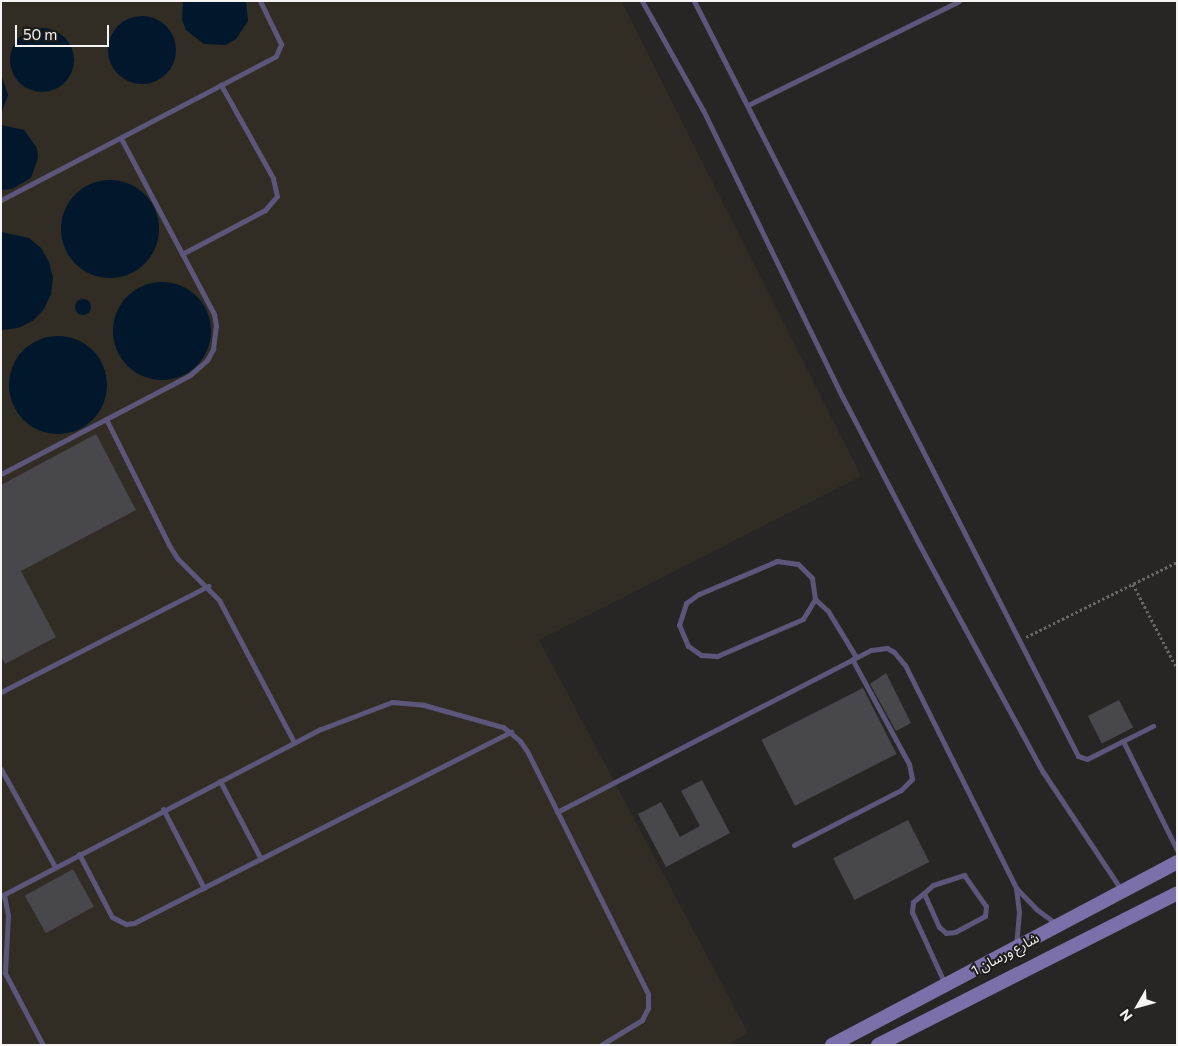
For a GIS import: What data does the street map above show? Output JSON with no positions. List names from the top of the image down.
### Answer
{
  "streets": {
    "street": ["شارع ورسان 1"]
  },
  "scale_bar": "50 m",
  "north": "bottom left"
}
